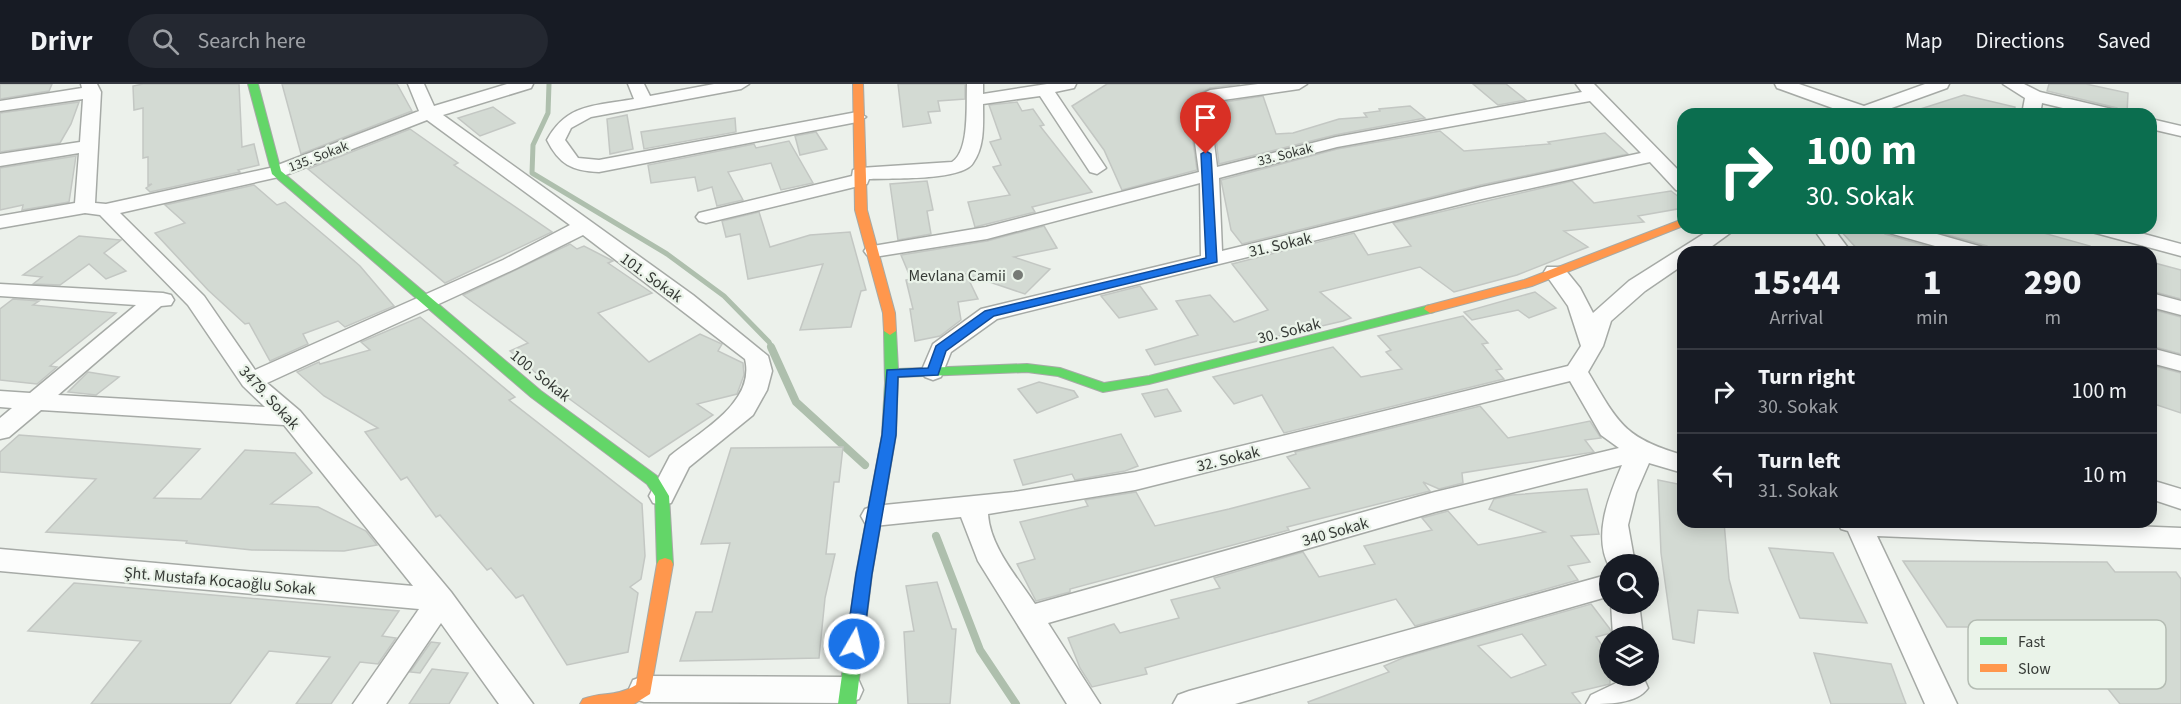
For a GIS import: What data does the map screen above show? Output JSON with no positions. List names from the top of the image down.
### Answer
{
  "streets": {
    "street": [
      "33. Sokak",
      "135. Sokak",
      "31. Sokak",
      "101. Sokak",
      "30. Sokak",
      "100. Sokak",
      "3479. Sokak",
      "32. Sokak",
      "340 Sokak",
      "Şht. Mustafa Kocaoğlu Sokak"
    ]
  },
  "crossings": [
    ["135. Sokak", "101. Sokak"],
    ["135. Sokak", "100. Sokak"],
    ["135. Sokak", "3479. Sokak"],
    ["31. Sokak", "30. Sokak"],
    ["101. Sokak", "100. Sokak"],
    ["3479. Sokak", "Şht. Mustafa Kocaoğlu Sokak"]
  ],
  "places": ["Mevlana Camii"],
  "legend": ["Fast", "Slow"],
  "page": {
    "header": "Drivr",
    "search": "Search here",
    "nav": ["Map", "Directions", "Saved"],
    "turn": ["100 m", "30. Sokak"],
    "eta": [
      "15:44",
      "Arrival",
      "1",
      "min",
      "290",
      "m"
    ],
    "list": [
      {
        "name": "Turn right",
        "note": "30. Sokak",
        "value": "100 m"
      },
      {
        "name": "Turn left",
        "note": "31. Sokak",
        "value": "10 m"
      }
    ]
  }
}
